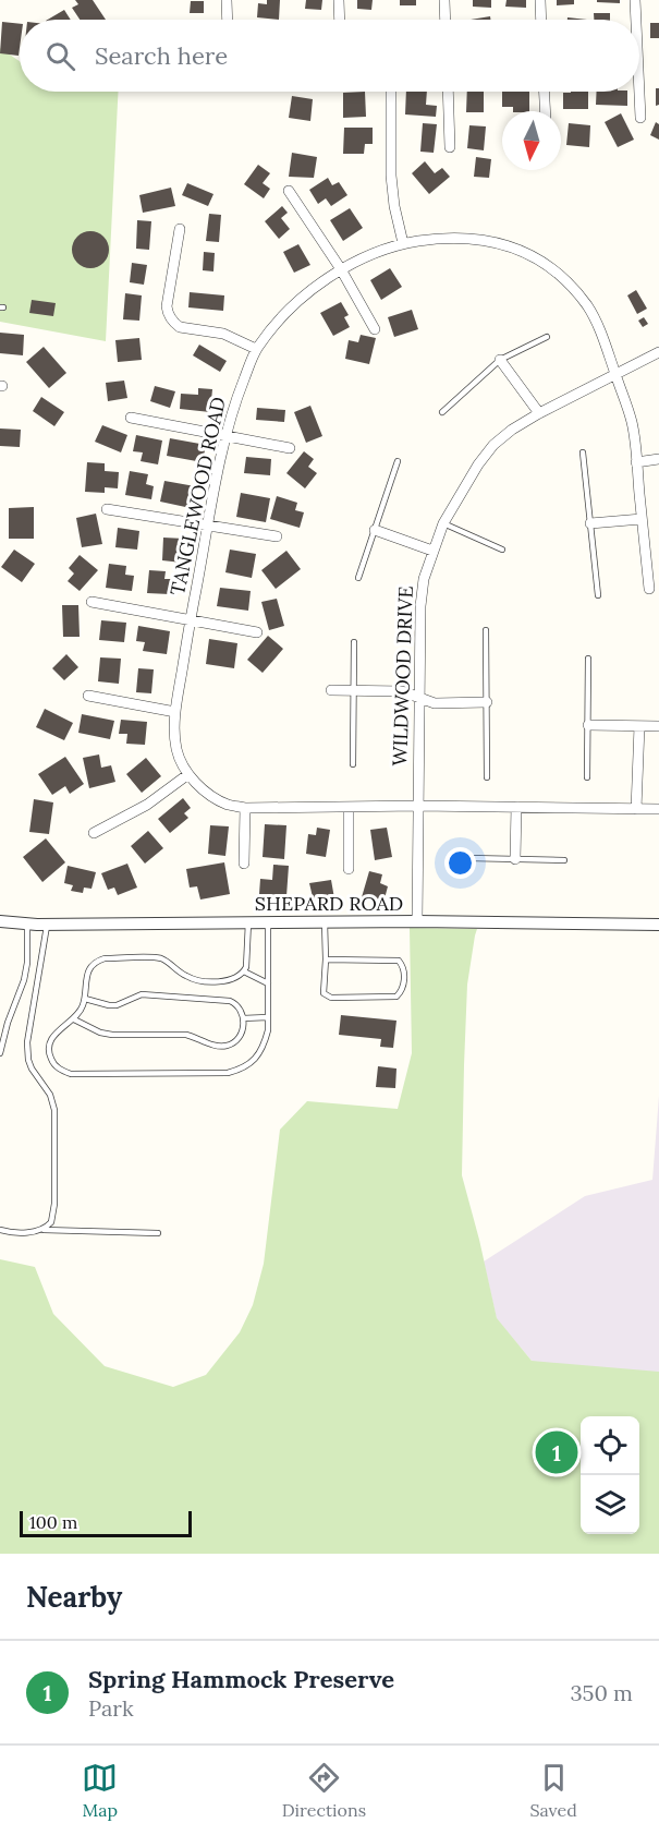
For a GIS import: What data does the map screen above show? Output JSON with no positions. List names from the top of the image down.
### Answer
{
  "streets": {
    "street": ["TANGLEWOOD ROAD", "WILDWOOD DRIVE", "SHEPARD ROAD"]
  },
  "crossings": [
    ["TANGLEWOOD ROAD", "WILDWOOD DRIVE"],
    ["WILDWOOD DRIVE", "SHEPARD ROAD"]
  ],
  "scale_bar": "100 m",
  "north": "bottom",
  "page": {
    "search": "Search here",
    "pins": "1",
    "scale": "100 m",
    "heading": "Nearby",
    "list": [
      {
        "mark": "1",
        "name": "Spring Hammock Preserve",
        "note": "Park",
        "value": "350 m"
      }
    ],
    "nav": ["Map", "Directions", "Saved"]
  }
}
